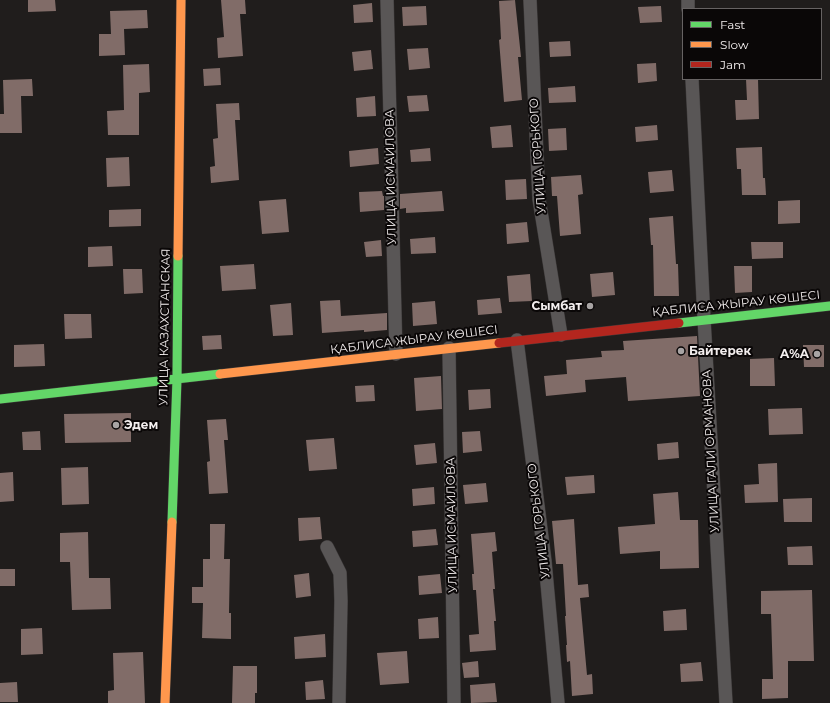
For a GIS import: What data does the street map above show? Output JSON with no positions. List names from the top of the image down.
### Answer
{
  "streets": {
    "street": [
      "УЛИЦА ГОРЬКОГО",
      "УЛИЦА ИСМАИЛОВА",
      "ҚАБЛИСА ЖЫРАУ КӨШЕСІ",
      "УЛИЦА КАЗАХСТАНСКАЯ",
      "УЛИЦА ГАЛИ ОРМАНОВА"
    ]
  },
  "crossings": [
    ["УЛИЦА ГОРЬКОГО", "ҚАБЛИСА ЖЫРАУ КӨШЕСІ"],
    ["УЛИЦА ИСМАИЛОВА", "ҚАБЛИСА ЖЫРАУ КӨШЕСІ"],
    ["ҚАБЛИСА ЖЫРАУ КӨШЕСІ", "УЛИЦА КАЗАХСТАНСКАЯ"],
    ["ҚАБЛИСА ЖЫРАУ КӨШЕСІ", "УЛИЦА ГАЛИ ОРМАНОВА"]
  ],
  "places": [
    "Сымбат",
    "Байтерек",
    "A%A",
    "Эдем"
  ],
  "legend": ["Fast", "Slow", "Jam"]
}
